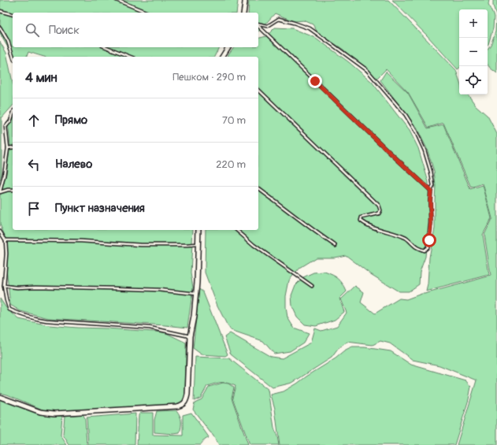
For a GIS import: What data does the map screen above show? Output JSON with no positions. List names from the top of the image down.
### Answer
{
  "page": {
    "map_buttons": ["+", "−"],
    "search": "Поиск",
    "heading": ["4 мин", "Пешком · 290 m"],
    "list": [
      ["Прямо", "70 m"],
      ["Налево", "220 m"],
      "Пункт назначения"
    ]
  }
}
